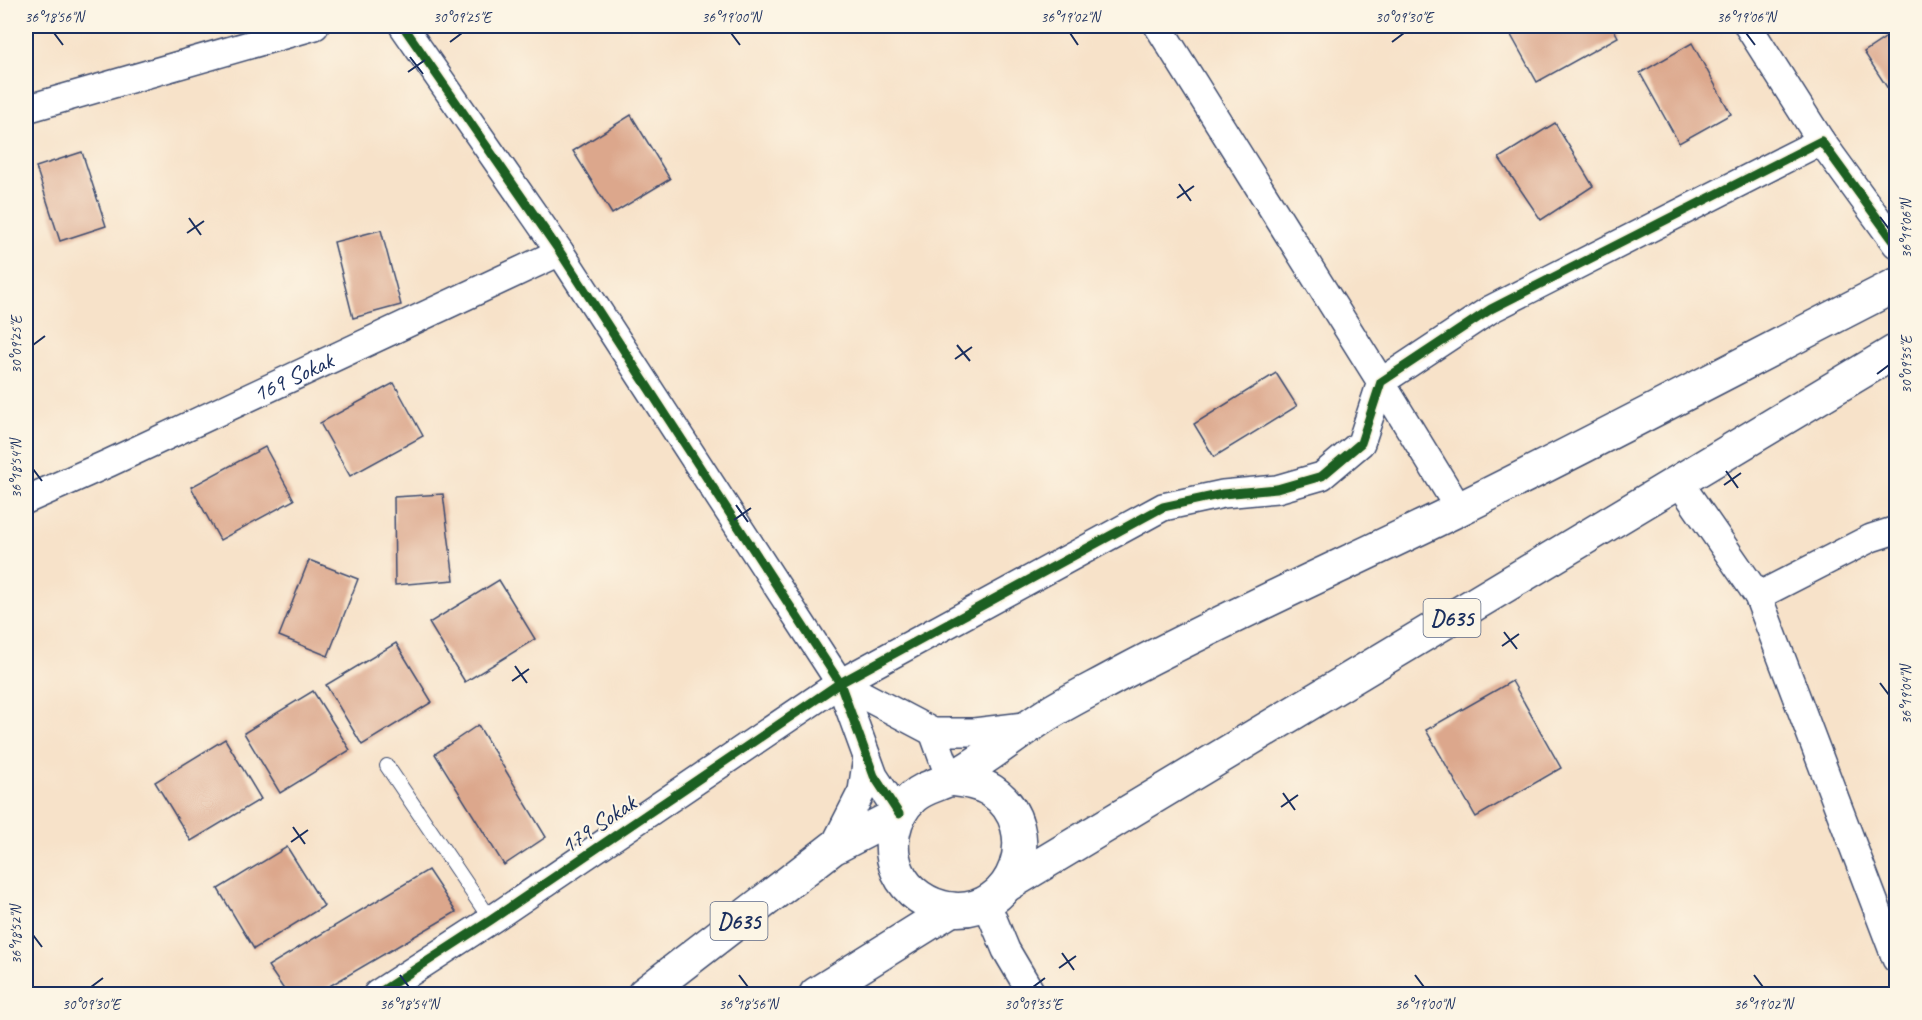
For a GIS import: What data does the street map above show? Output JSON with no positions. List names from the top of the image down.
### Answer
{
  "streets": {
    "highway": ["D635"],
    "street": ["169 Sokak", "179 Sokak"]
  },
  "coordinates": [
    "36°18'56\"N",
    "30°09'25\"E",
    "36°19'00\"N",
    "36°19'02\"N",
    "30°09'30\"E",
    "36°19'06\"N",
    "30°09'35\"E",
    "36°18'54\"N",
    "36°19'04\"N",
    "36°18'52\"N"
  ]
}
